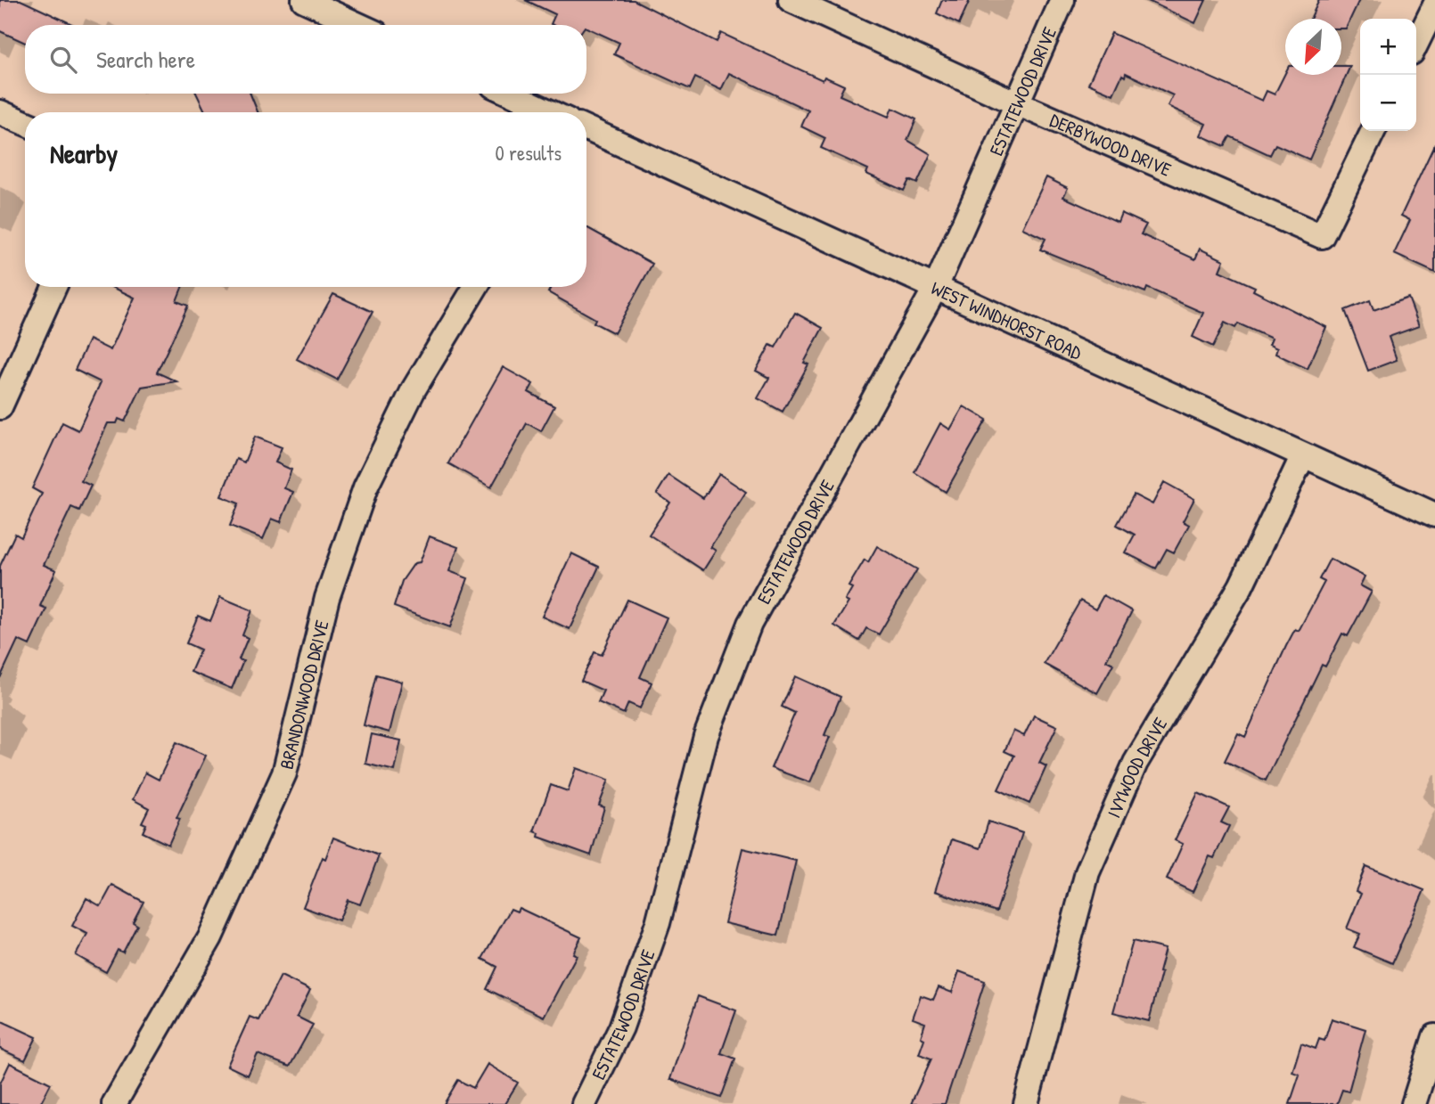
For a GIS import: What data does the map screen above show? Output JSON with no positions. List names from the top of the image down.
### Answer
{
  "streets": {
    "street": [
      "ESTATEWOOD DRIVE",
      "DERBYWOOD DRIVE",
      "WEST WINDHORST ROAD",
      "BRANDONWOOD DRIVE",
      "IVYWOOD DRIVE"
    ]
  },
  "crossings": [
    ["ESTATEWOOD DRIVE", "DERBYWOOD DRIVE"],
    ["ESTATEWOOD DRIVE", "WEST WINDHORST ROAD"],
    ["WEST WINDHORST ROAD", "IVYWOOD DRIVE"]
  ],
  "north": "bottom left",
  "page": {
    "map_buttons": ["+", "−"],
    "search": "Search here",
    "heading": ["Nearby", "0 results"]
  }
}
